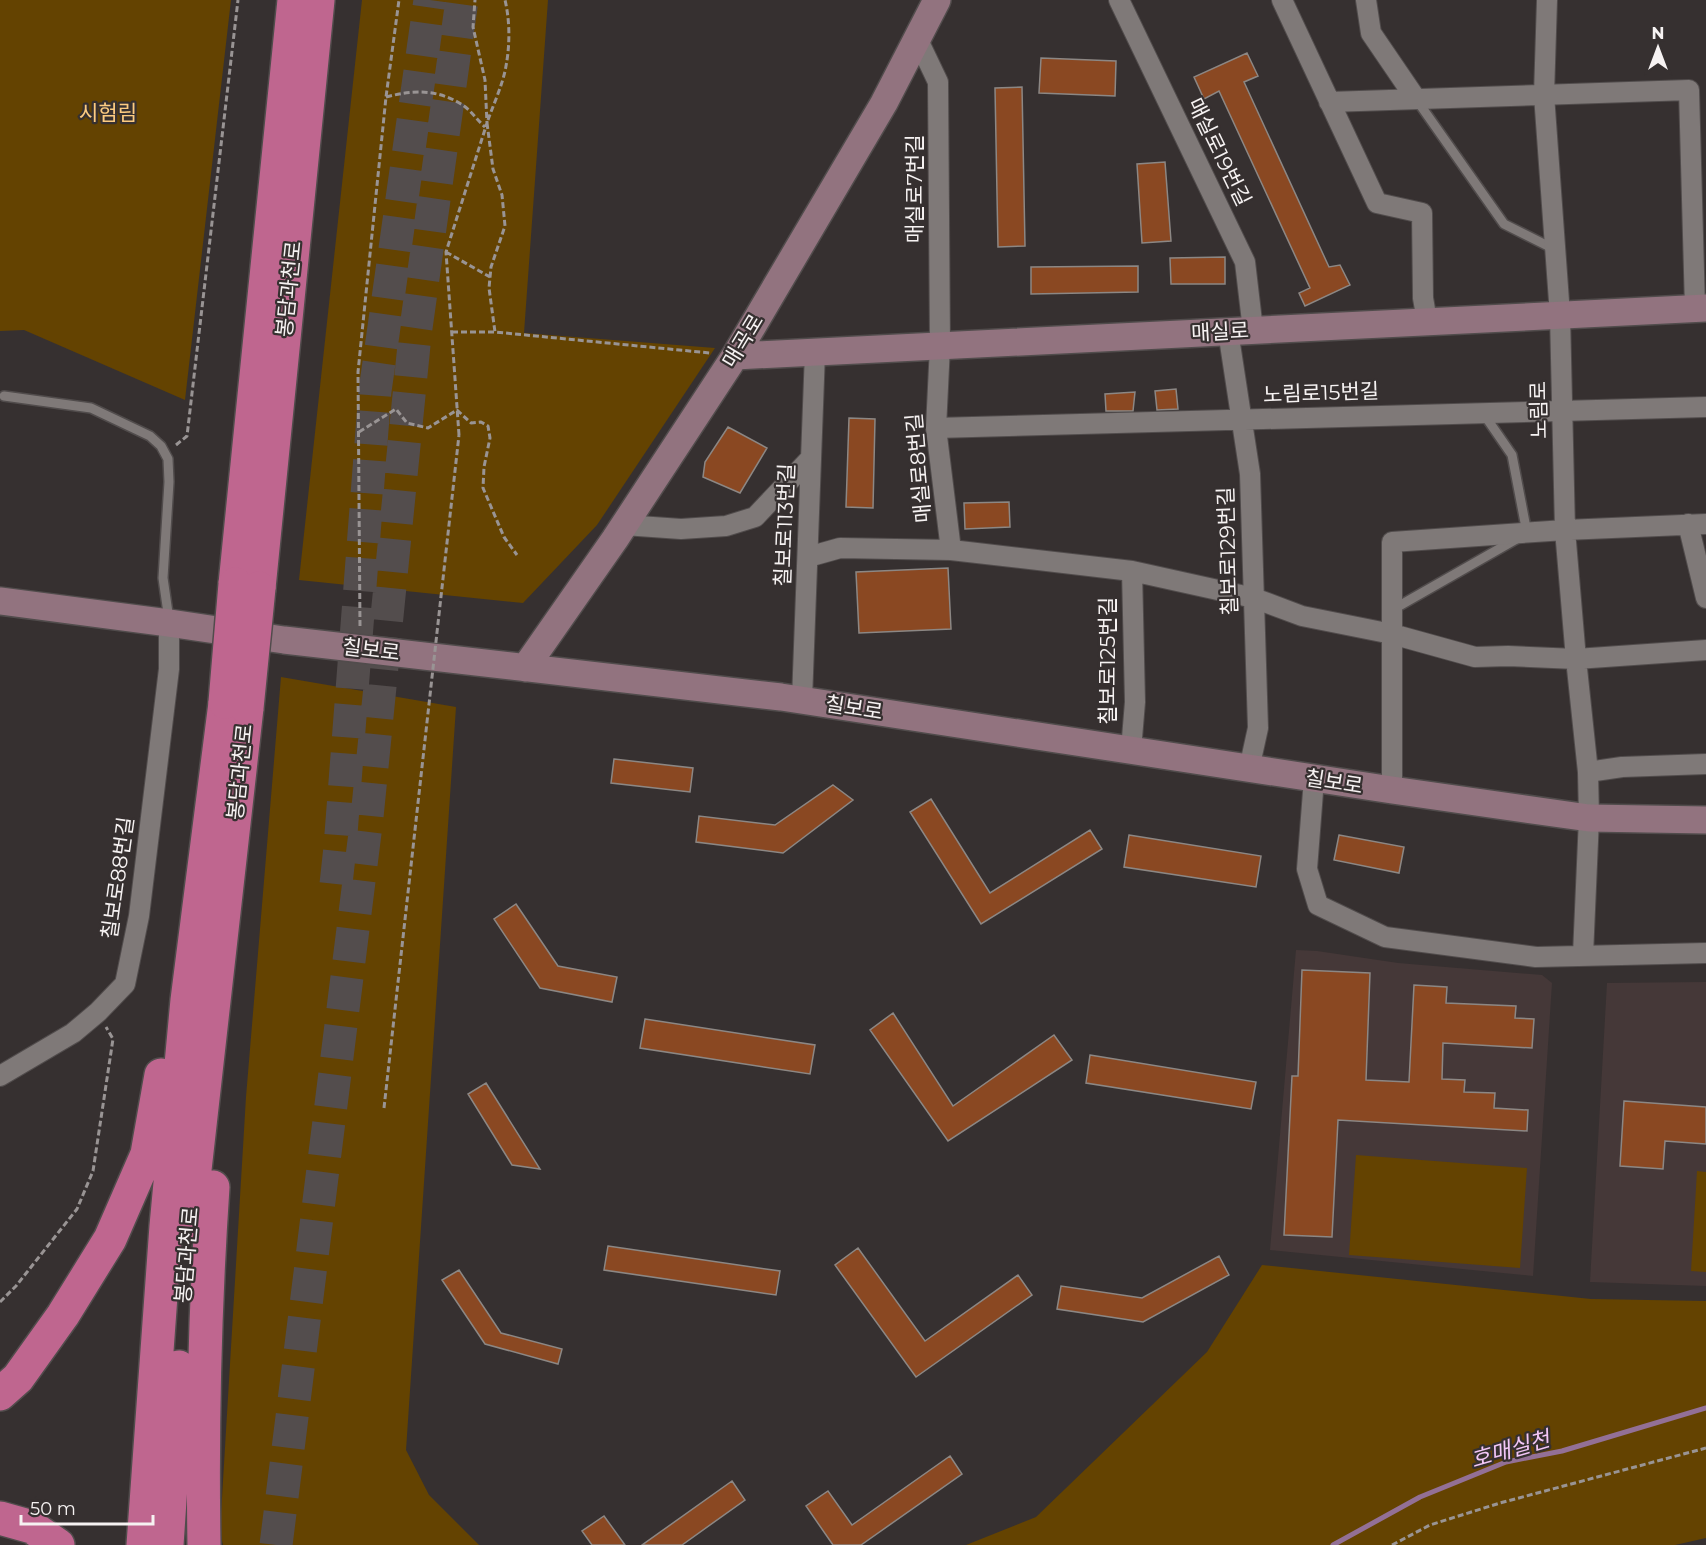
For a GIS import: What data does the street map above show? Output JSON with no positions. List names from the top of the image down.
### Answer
{
  "streets": {
    "highway": ["봉담과천로"],
    "street": [
      "매실로19번길",
      "매실로7번길",
      "매실로",
      "매곡로",
      "노림로15번길",
      "노림로",
      "매실로8번길",
      "칠보로113번길",
      "칠보로129번길",
      "칠보로",
      "칠보로125번길",
      "칠보로88번길"
    ]
  },
  "crossings": [
    ["매실로19번길", "매실로"],
    ["매실로19번길", "칠보로129번길"],
    ["매실로7번길", "매실로"],
    ["매실로7번길", "매곡로"],
    ["매실로7번길", "매실로8번길"],
    ["매실로", "매곡로"],
    ["매실로", "노림로"],
    ["매실로", "매실로8번길"],
    ["매실로", "칠보로113번길"],
    ["매실로", "칠보로129번길"],
    ["매곡로", "칠보로"],
    ["노림로15번길", "노림로"],
    ["노림로15번길", "매실로8번길"],
    ["노림로15번길", "칠보로129번길"],
    ["노림로", "칠보로"],
    ["칠보로113번길", "칠보로"],
    ["칠보로129번길", "칠보로"],
    ["칠보로", "칠보로125번길"],
    ["칠보로", "칠보로88번길"]
  ],
  "water": ["호매실천"],
  "parks": ["시험림"],
  "scale_bar": "50 m",
  "north": "top"
}
